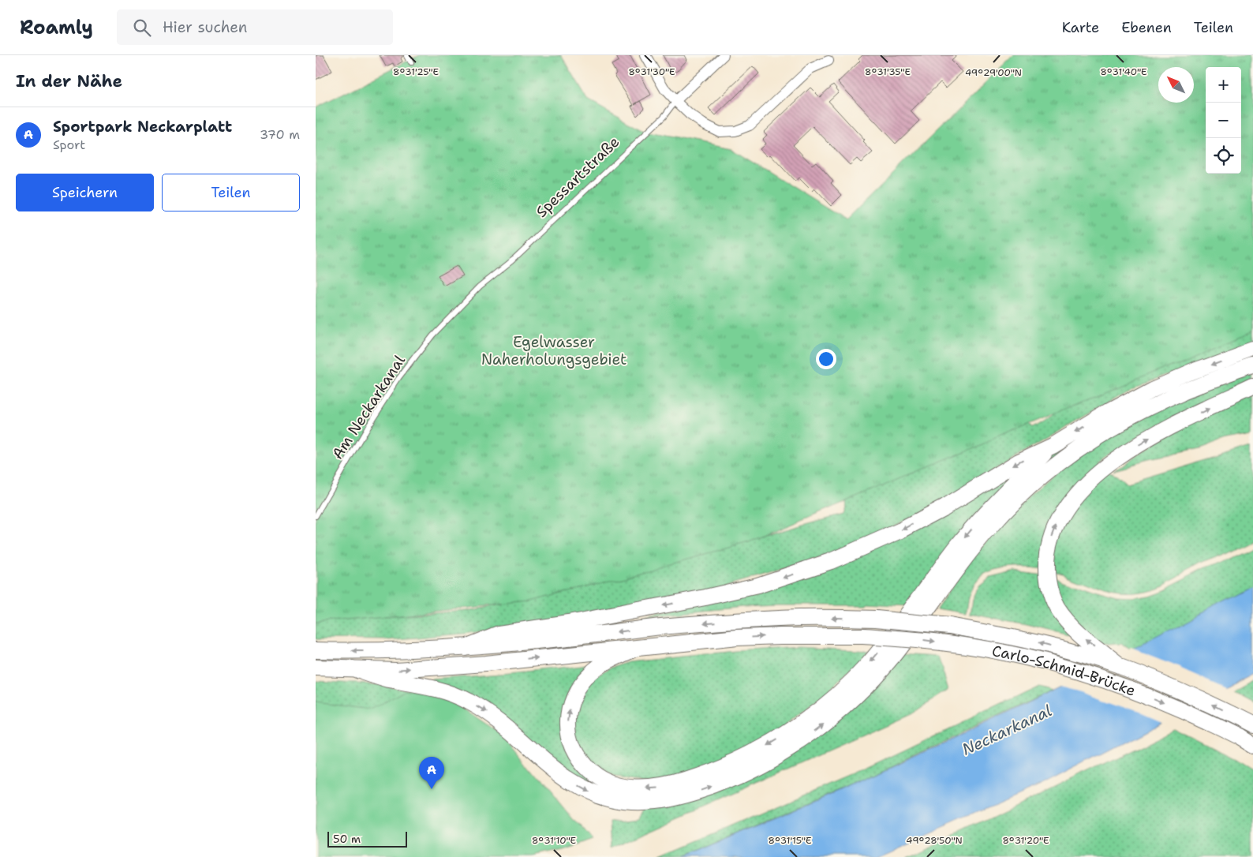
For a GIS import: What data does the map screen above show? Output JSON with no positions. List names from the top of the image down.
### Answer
{
  "streets": {
    "highway": ["Carlo-Schmid-Brücke"],
    "street": ["Spessartstraße"],
    "lane": ["Am Neckarkanal"]
  },
  "crossings": [
    ["Spessartstraße", "Am Neckarkanal"]
  ],
  "water": ["Neckarkanal"],
  "parks": ["Egelwasser Naherholungsgebiet"],
  "scale_bar": "50 m",
  "north": "top left",
  "page": {
    "header": "Roamly",
    "search": "Hier suchen",
    "nav": ["Karte", "Ebenen", "Teilen"],
    "heading": "In der Nähe",
    "map_buttons": ["+", "−"],
    "list": [
      {
        "mark": "A",
        "name": "Sportpark Neckarplatt",
        "note": "Sport",
        "value": "370 m"
      }
    ],
    "buttons": ["Speichern", "Teilen"],
    "pins": "A",
    "scale": "50 m"
  },
  "coordinates": [
    "8°31'25\"E",
    "8°31'30\"E",
    "8°31'35\"E",
    "8°31'40\"E",
    "49°29'00\"N",
    "49°28'50\"N",
    "8°31'10\"E",
    "8°31'15\"E",
    "8°31'20\"E"
  ]
}
